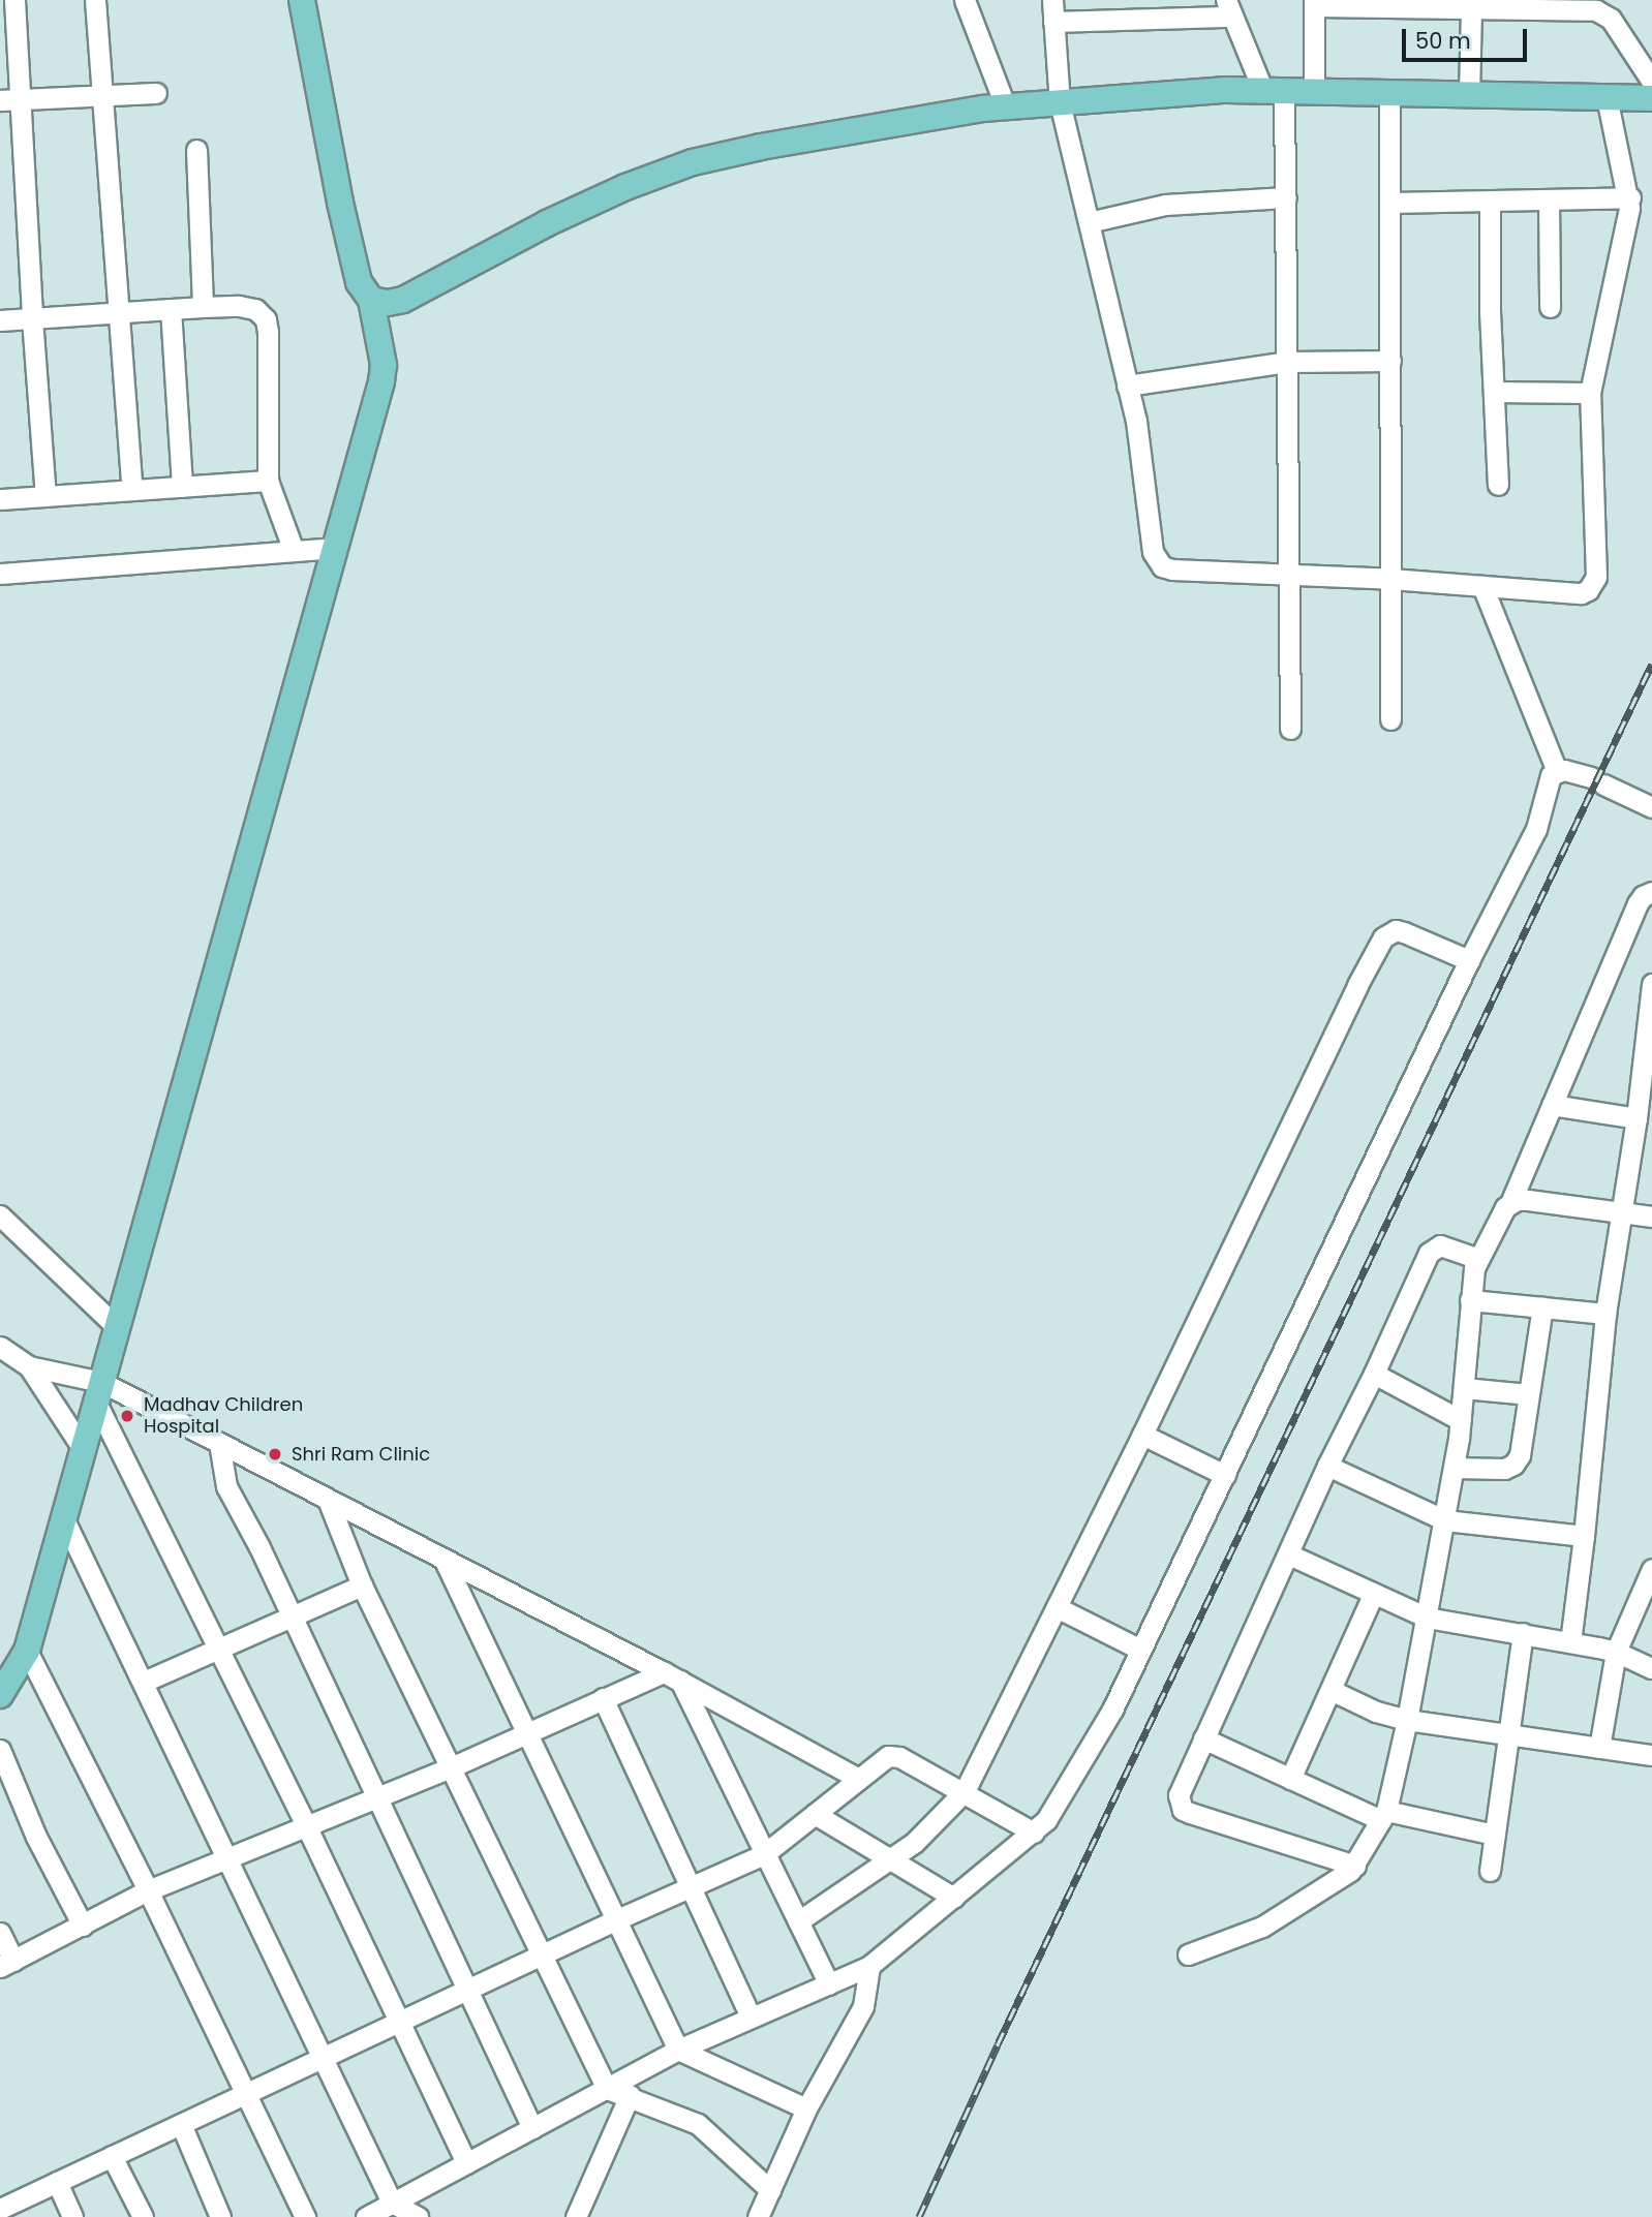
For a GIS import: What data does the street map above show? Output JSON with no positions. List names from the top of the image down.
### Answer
{
  "places": ["Madhav Children Hospital", "Shri Ram Clinic"],
  "scale_bar": "50 m"
}
